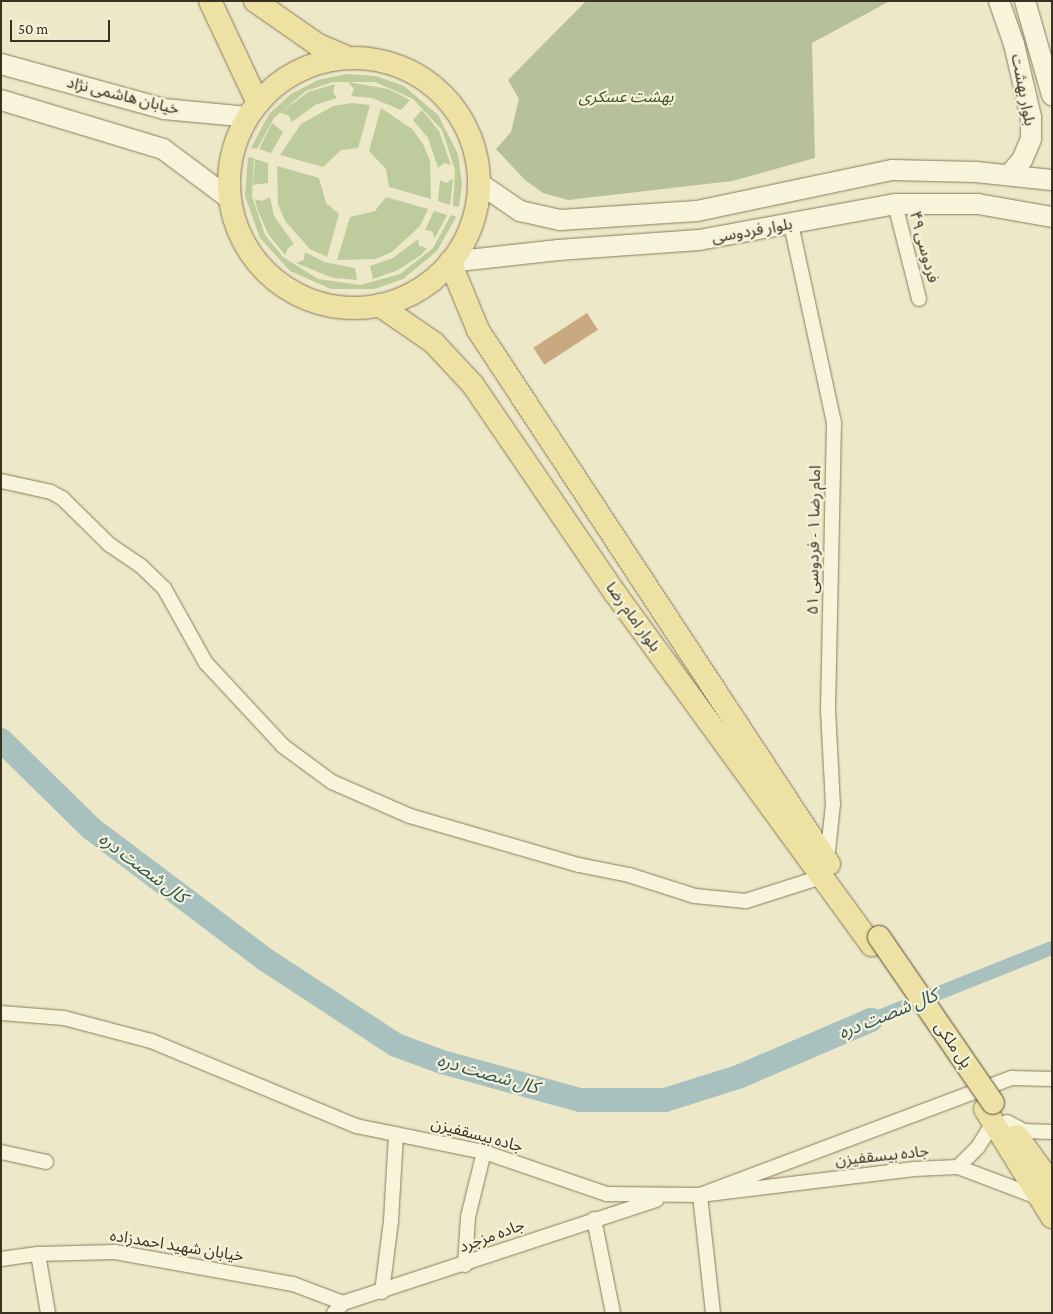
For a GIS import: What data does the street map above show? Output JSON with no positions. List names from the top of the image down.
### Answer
{
  "streets": {
    "main road": [
      "بلوار بهشت",
      "خیابان هاشمی نژاد",
      "بلوار فردوسی",
      "بلوار امام رضا",
      "پل ملکی"
    ],
    "street": [
      "فردوسی ۴۹",
      "امام رضا ۱ - فردوسی ۵۱",
      "جاده بیسقفیزن",
      "جاده مزجرد",
      "خیابان شهید احمدزاده"
    ]
  },
  "crossings": [
    ["بلوار بهشت", "بلوار فردوسی"],
    ["بلوار فردوسی", "فردوسی ۴۹"],
    ["بلوار فردوسی", "امام رضا ۱ - فردوسی ۵۱"],
    ["بلوار فردوسی", "بلوار امام رضا"],
    ["امام رضا ۱ - فردوسی ۵۱", "بلوار امام رضا"],
    ["بلوار امام رضا", "پل ملکی"],
    ["جاده بیسقفیزن", "جاده مزجرد"],
    ["جاده مزجرد", "خیابان شهید احمدزاده"]
  ],
  "water": ["کال شصت دره"],
  "parks": ["بهشت عسکری"],
  "scale_bar": "50 m"
}
